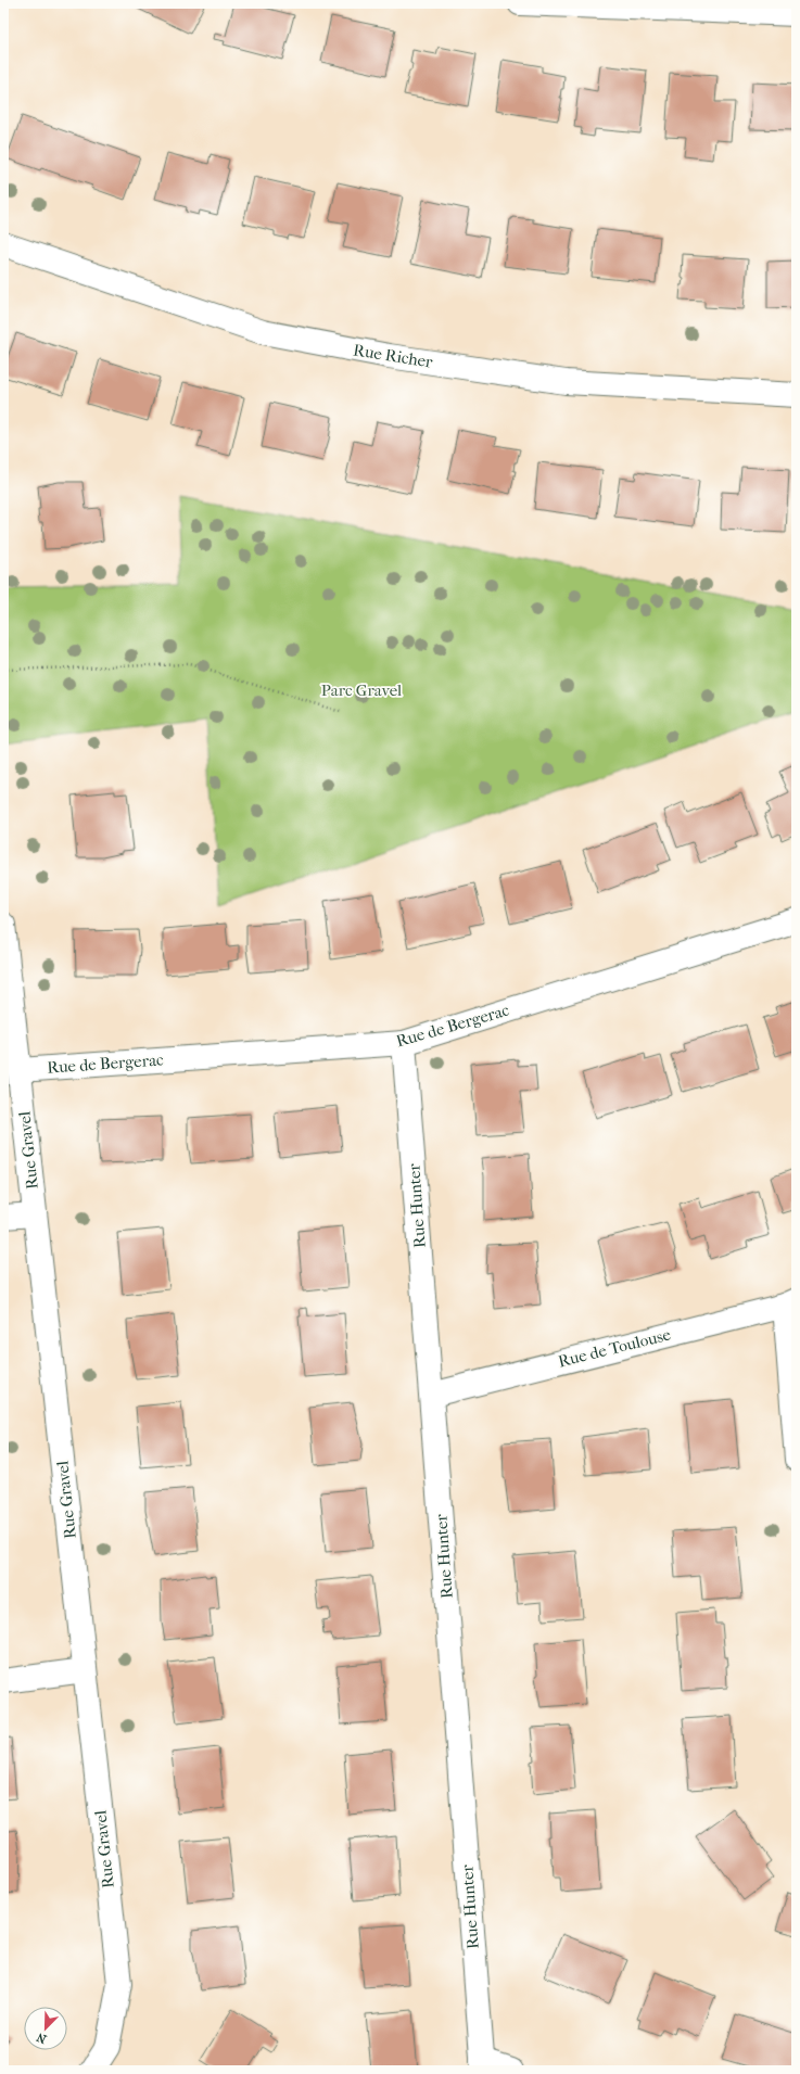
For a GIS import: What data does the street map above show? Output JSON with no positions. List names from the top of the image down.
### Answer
{
  "streets": {
    "street": [
      "Rue Richer",
      "Rue de Bergerac",
      "Rue Gravel",
      "Rue Hunter",
      "Rue de Toulouse"
    ]
  },
  "crossings": [
    ["Rue de Bergerac", "Rue Gravel"],
    ["Rue de Bergerac", "Rue Hunter"],
    ["Rue Hunter", "Rue de Toulouse"]
  ],
  "parks": ["Parc Gravel"],
  "north": "bottom left"
}
